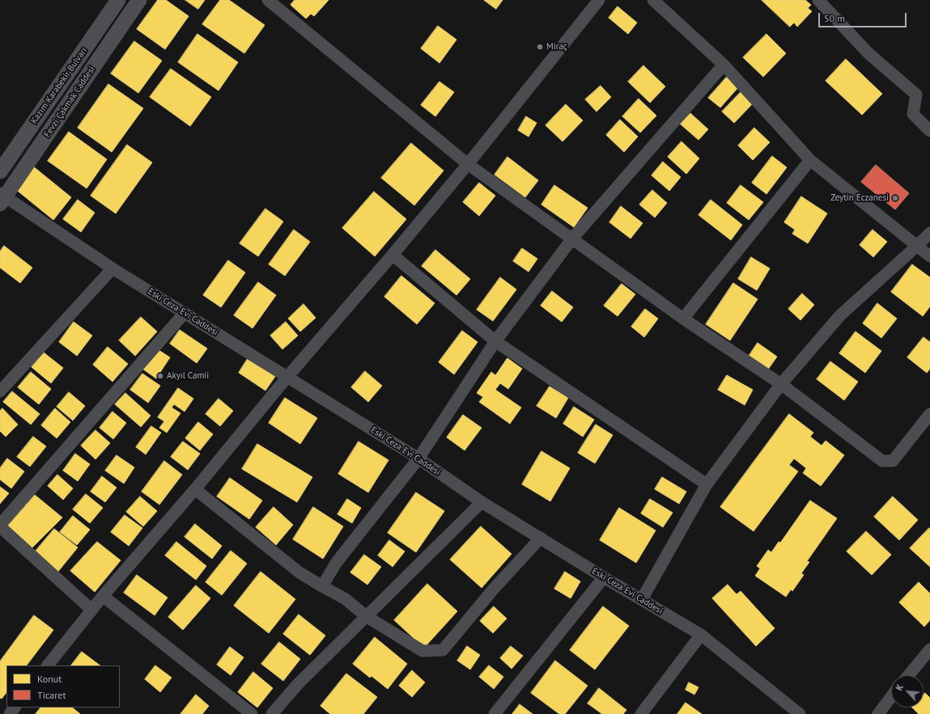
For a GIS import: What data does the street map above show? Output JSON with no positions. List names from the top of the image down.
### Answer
{
  "streets": {
    "main road": ["Kazım Karabekir Bulvarı", "Fevzi Çakmak Caddesi"],
    "street": ["Eski Ceza Evi Caddesi"]
  },
  "crossings": [
    ["Fevzi Çakmak Caddesi", "Eski Ceza Evi Caddesi"]
  ],
  "places": ["Miraç", "Zeytin Eczanesi", "Akyıl Camii"],
  "legend": ["Konut", "Ticaret"],
  "scale_bar": "50 m",
  "north": "top left"
}
